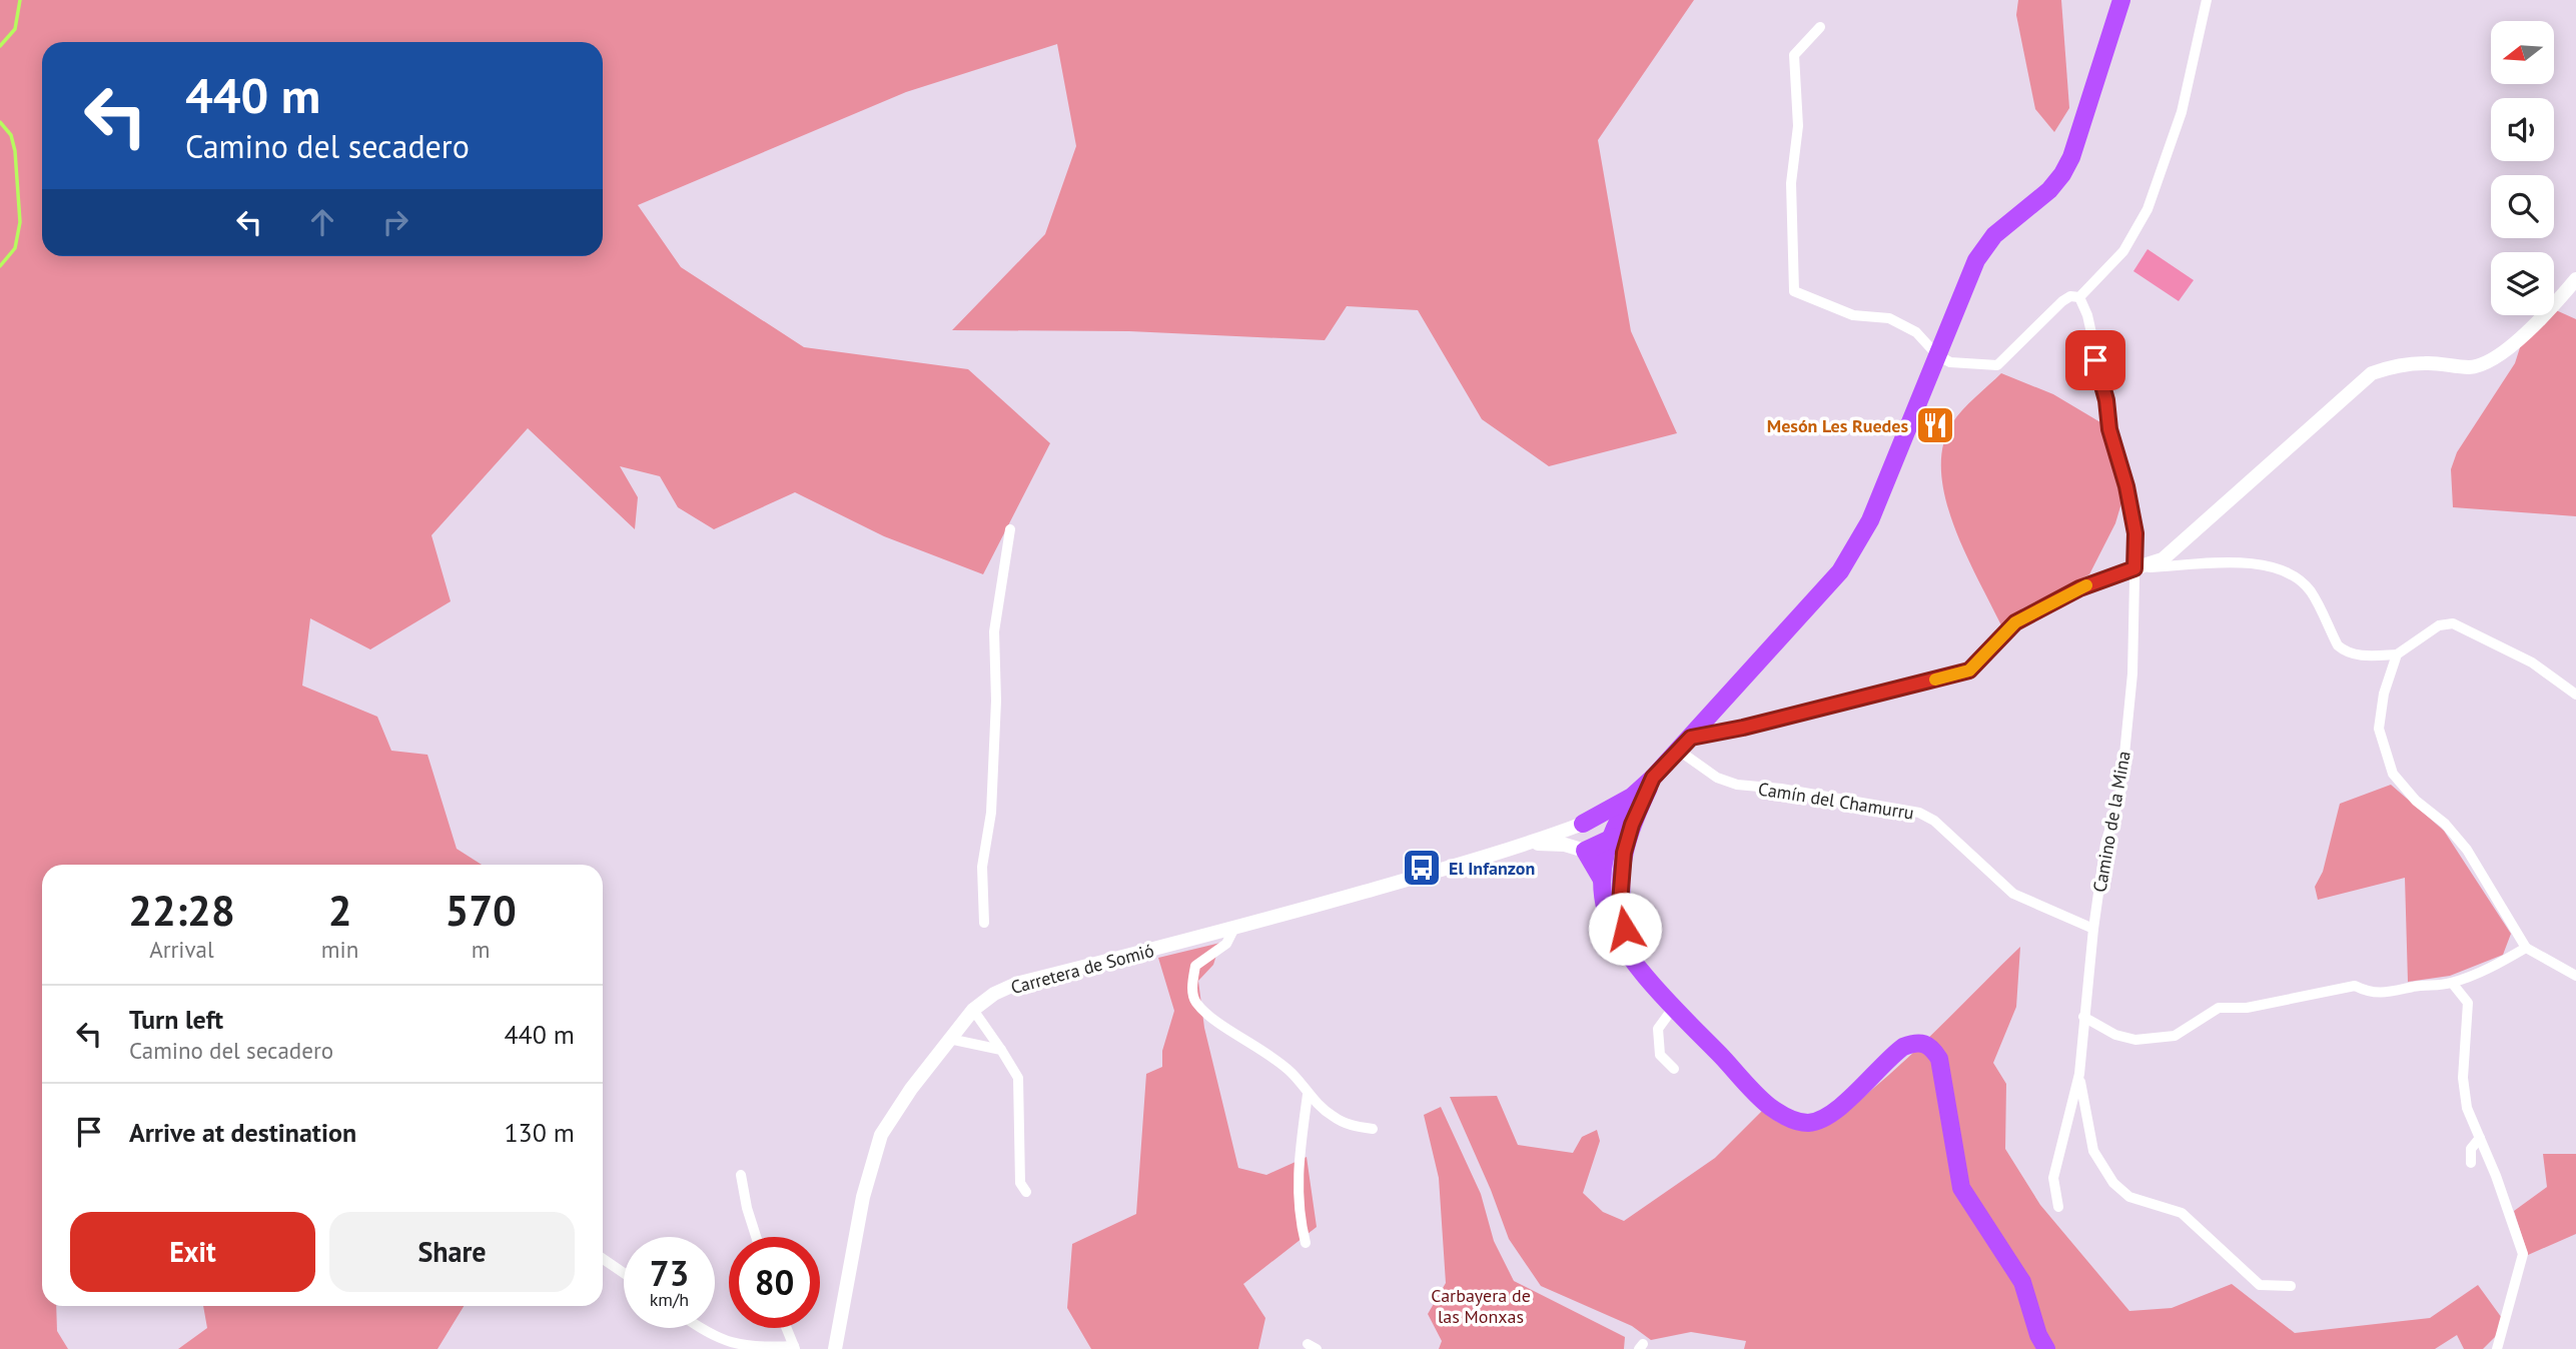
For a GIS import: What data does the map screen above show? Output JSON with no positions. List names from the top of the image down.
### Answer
{
  "streets": {
    "street": ["Camín del Chamurru", "Camino de la Mina", "Carretera de Somió"]
  },
  "crossings": [
    ["Camín del Chamurru", "Camino de la Mina"]
  ],
  "parks": ["Carbayera de las Monxas"],
  "places": {
    "restaurant": ["Mesón Les Ruedes"],
    "bus stop": ["El Infanzon"]
  },
  "north": "left",
  "page": {
    "turn": ["440 m", "Camino del secadero"],
    "eta": [
      "22:28",
      "Arrival",
      "2",
      "min",
      "570",
      "m"
    ],
    "list": [
      {
        "name": "Turn left",
        "note": "Camino del secadero",
        "value": "440 m"
      },
      {
        "name": "Arrive at destination",
        "value": "130 m"
      }
    ],
    "buttons": ["Exit", "Share"],
    "speed": "73 km/h",
    "limit": "80"
  }
}
